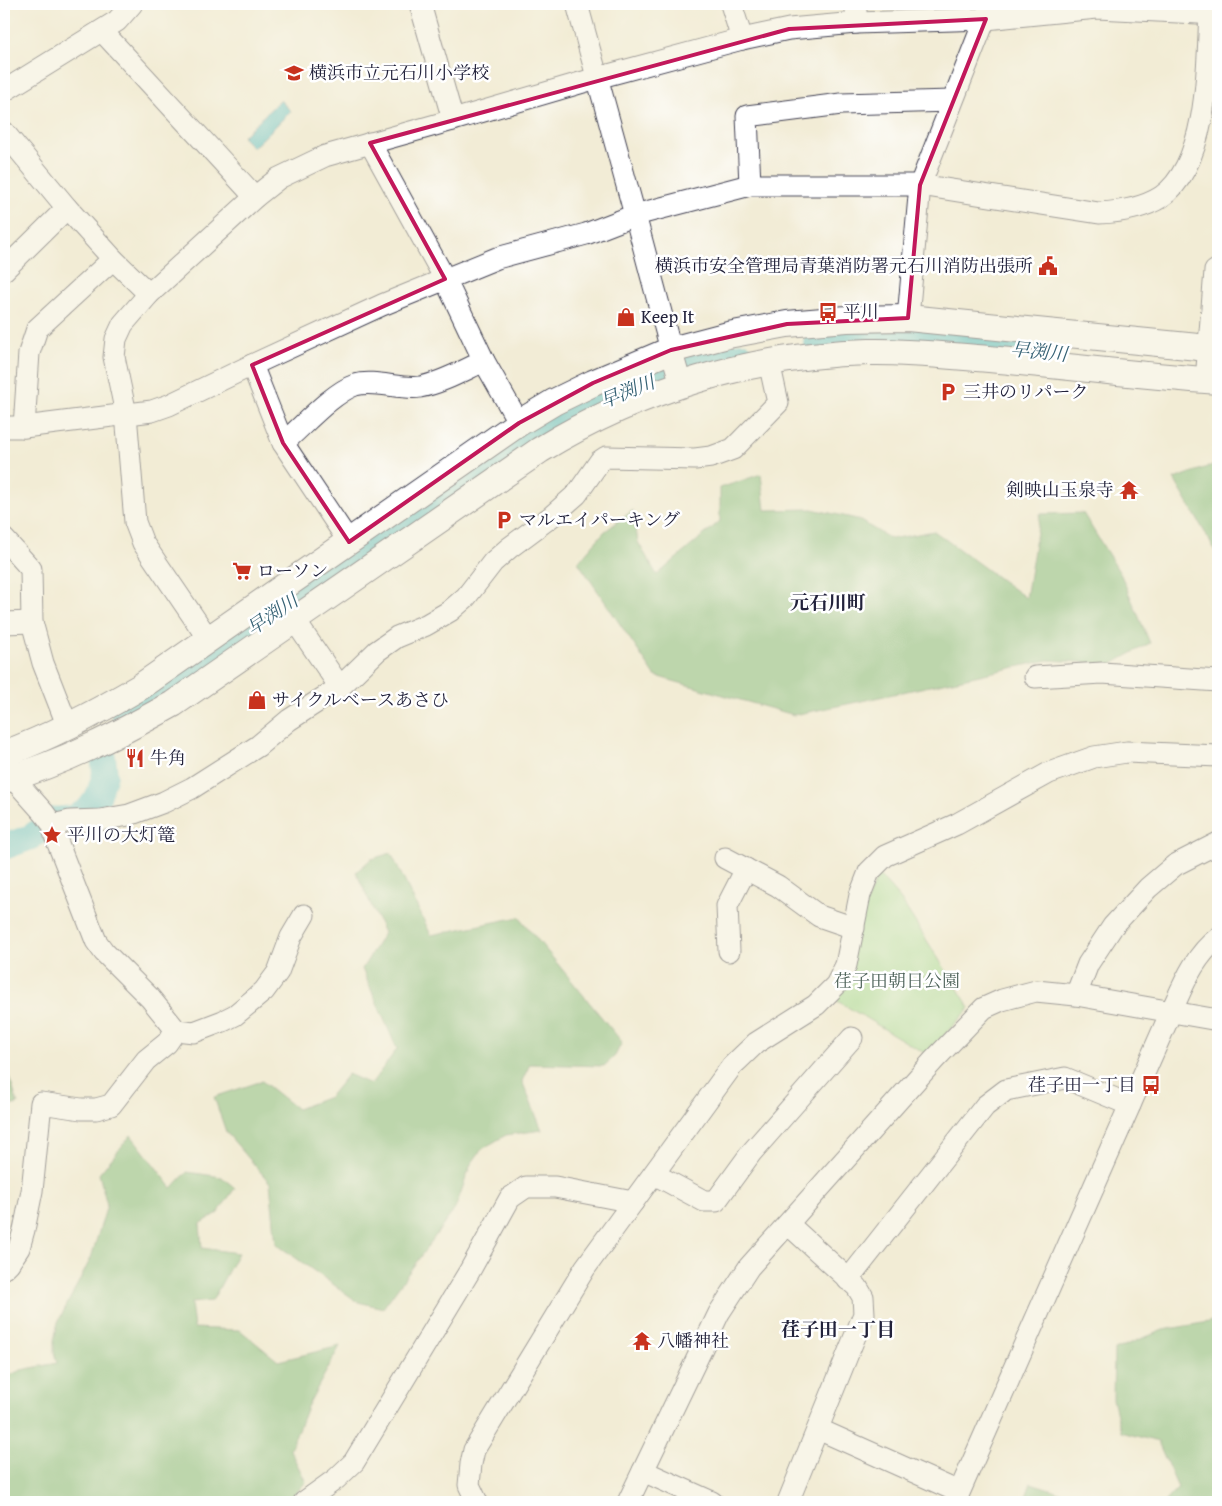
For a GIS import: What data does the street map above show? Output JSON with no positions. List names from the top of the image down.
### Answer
{
  "districts": ["元石川町", "荏子田一丁目"],
  "water": ["早渕川"],
  "parks": ["荏子田朝日公園"],
  "places": {
    "school or university": ["横浜市立元石川小学校"],
    "public building": ["横浜市安全管理局青葉消防署元石川消防出張所"],
    "bus stop": ["平川", "荏子田一丁目"],
    "shop": ["Keep It", "サイクルベースあさひ"],
    "parking": ["三井のリパーク", "マルエイパーキング"],
    "temple": ["剣映山玉泉寺", "八幡神社"],
    "supermarket": ["ローソン"],
    "restaurant": ["牛角"],
    "place": ["平川の大灯篭"]
  }
}
